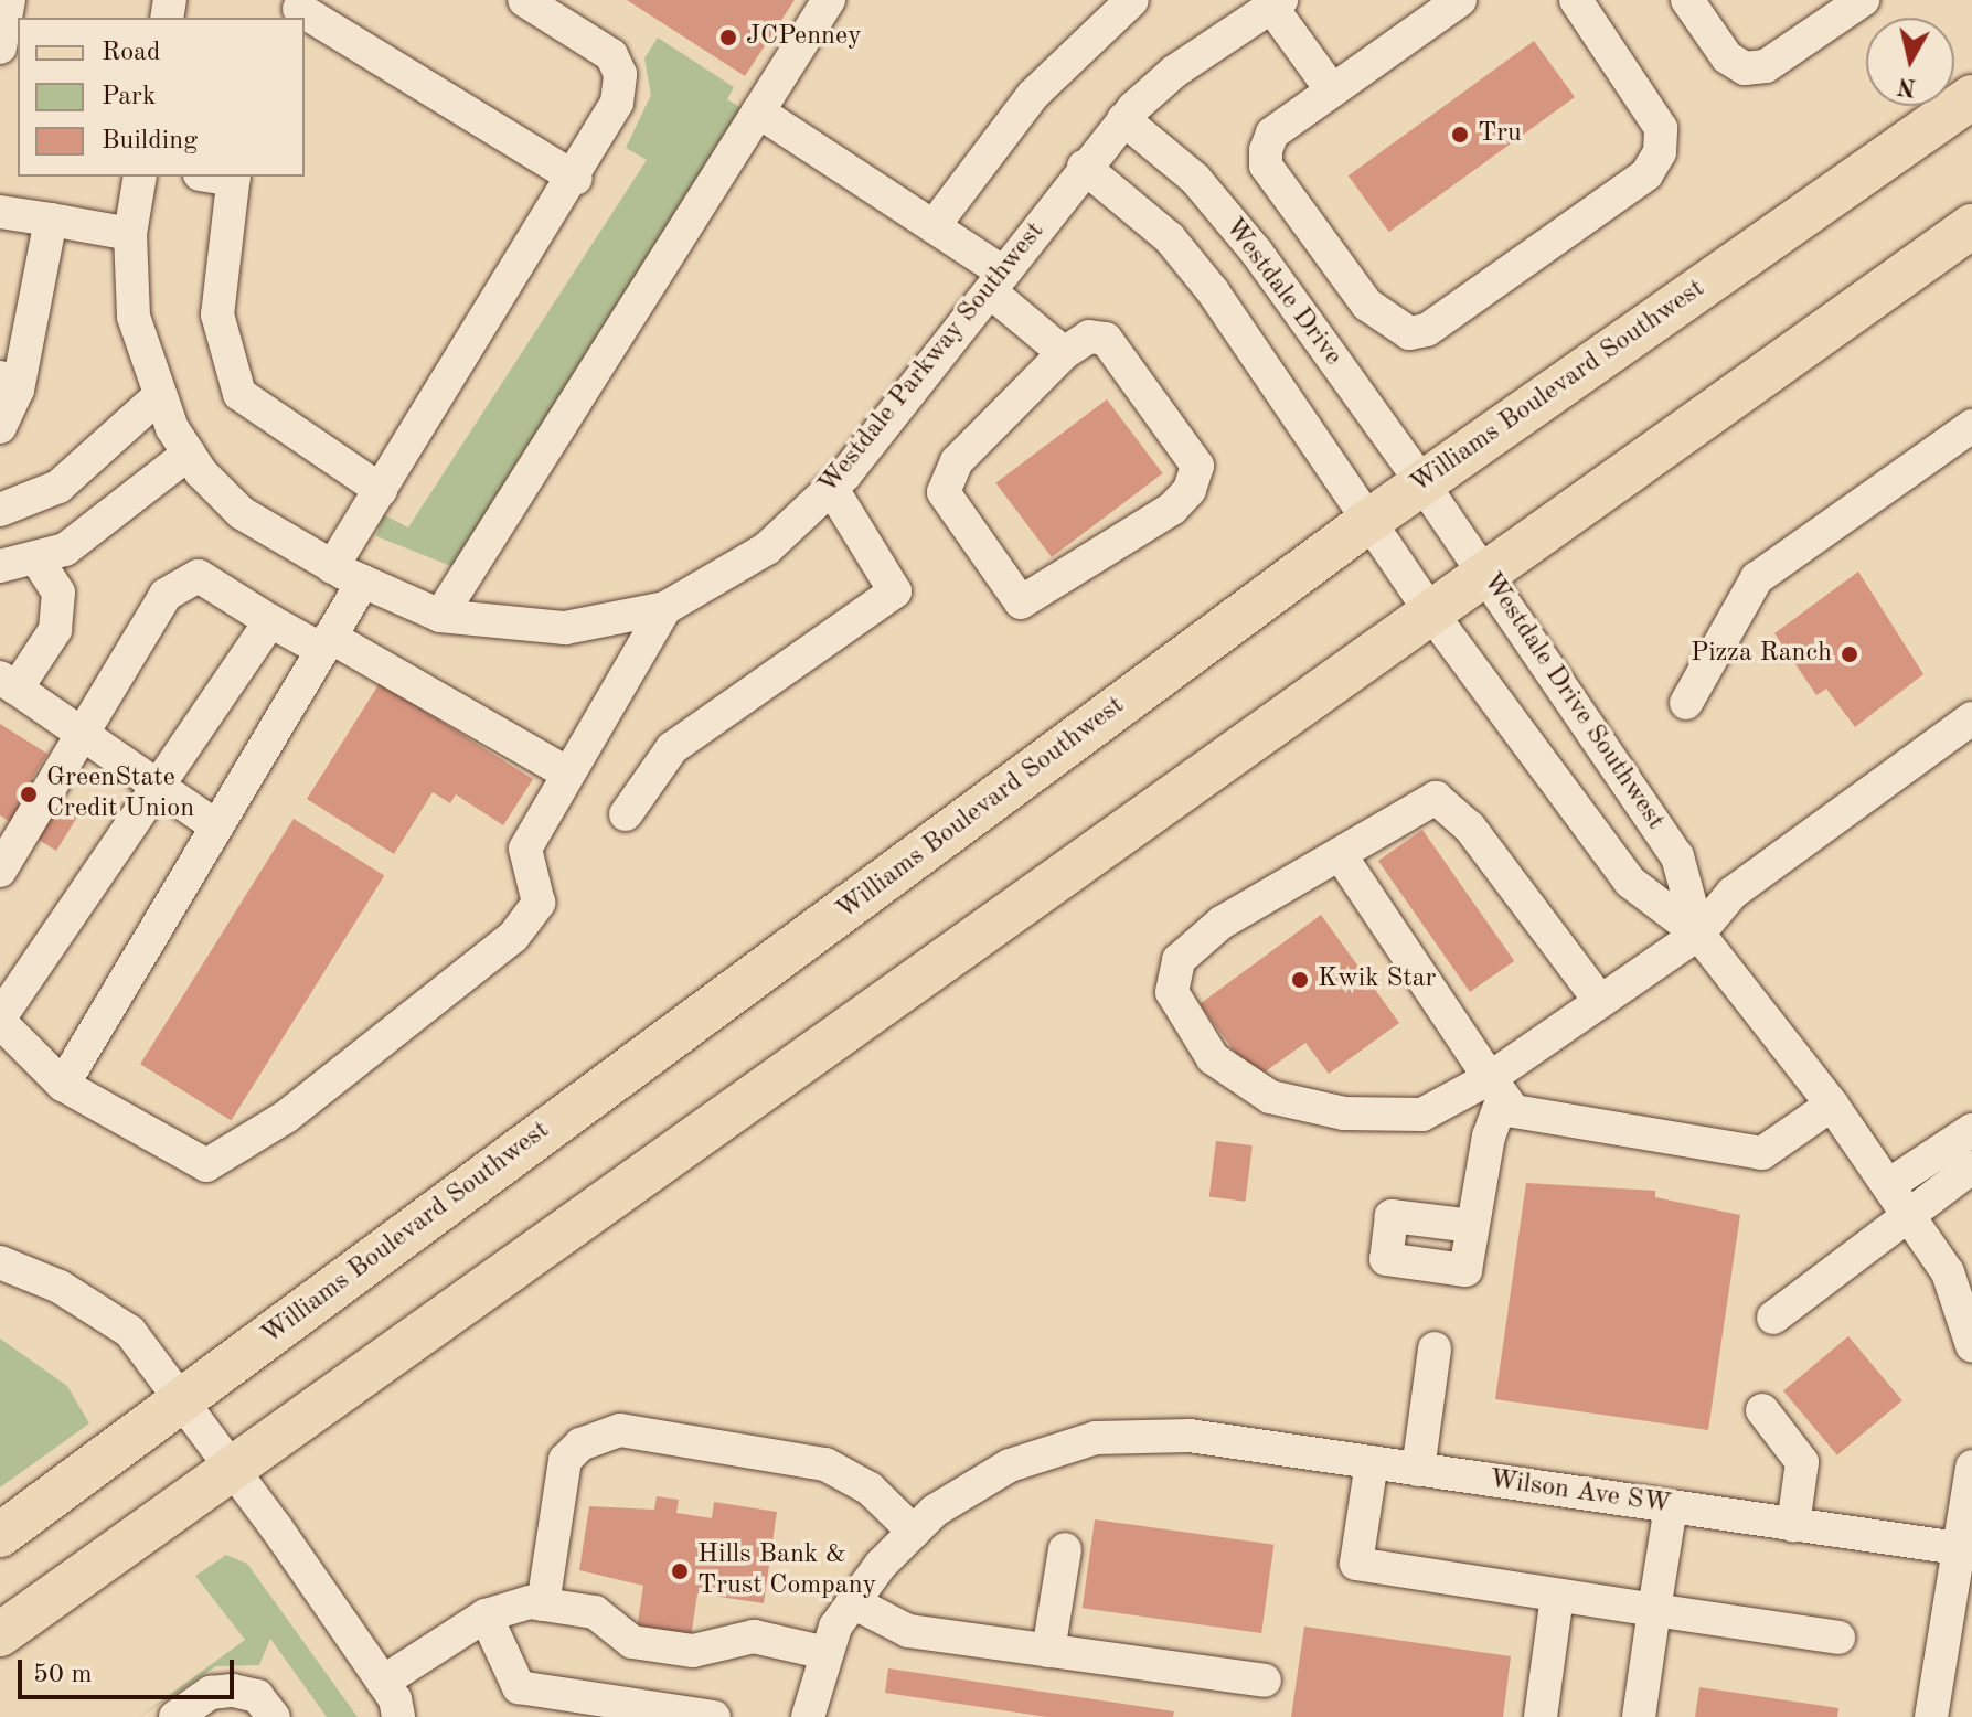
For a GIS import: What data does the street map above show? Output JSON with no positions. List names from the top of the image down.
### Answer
{
  "streets": {
    "main road": ["Williams Boulevard Southwest"],
    "street": [
      "Westdale Drive",
      "Westdale Parkway Southwest",
      "Westdale Drive Southwest",
      "Wilson Ave SW"
    ]
  },
  "crossings": [
    ["Westdale Drive", "Westdale Parkway Southwest"],
    ["Westdale Drive", "Williams Boulevard Southwest"],
    ["Westdale Drive", "Westdale Drive Southwest"],
    ["Williams Boulevard Southwest", "Westdale Drive Southwest"]
  ],
  "places": [
    "JCPenney",
    "Tru",
    "Pizza Ranch",
    "GreenState Credit Union",
    "Kwik Star",
    "Hills Bank & Trust Company"
  ],
  "legend": ["Road", "Park", "Building"],
  "scale_bar": "50 m",
  "north": "bottom"
}
